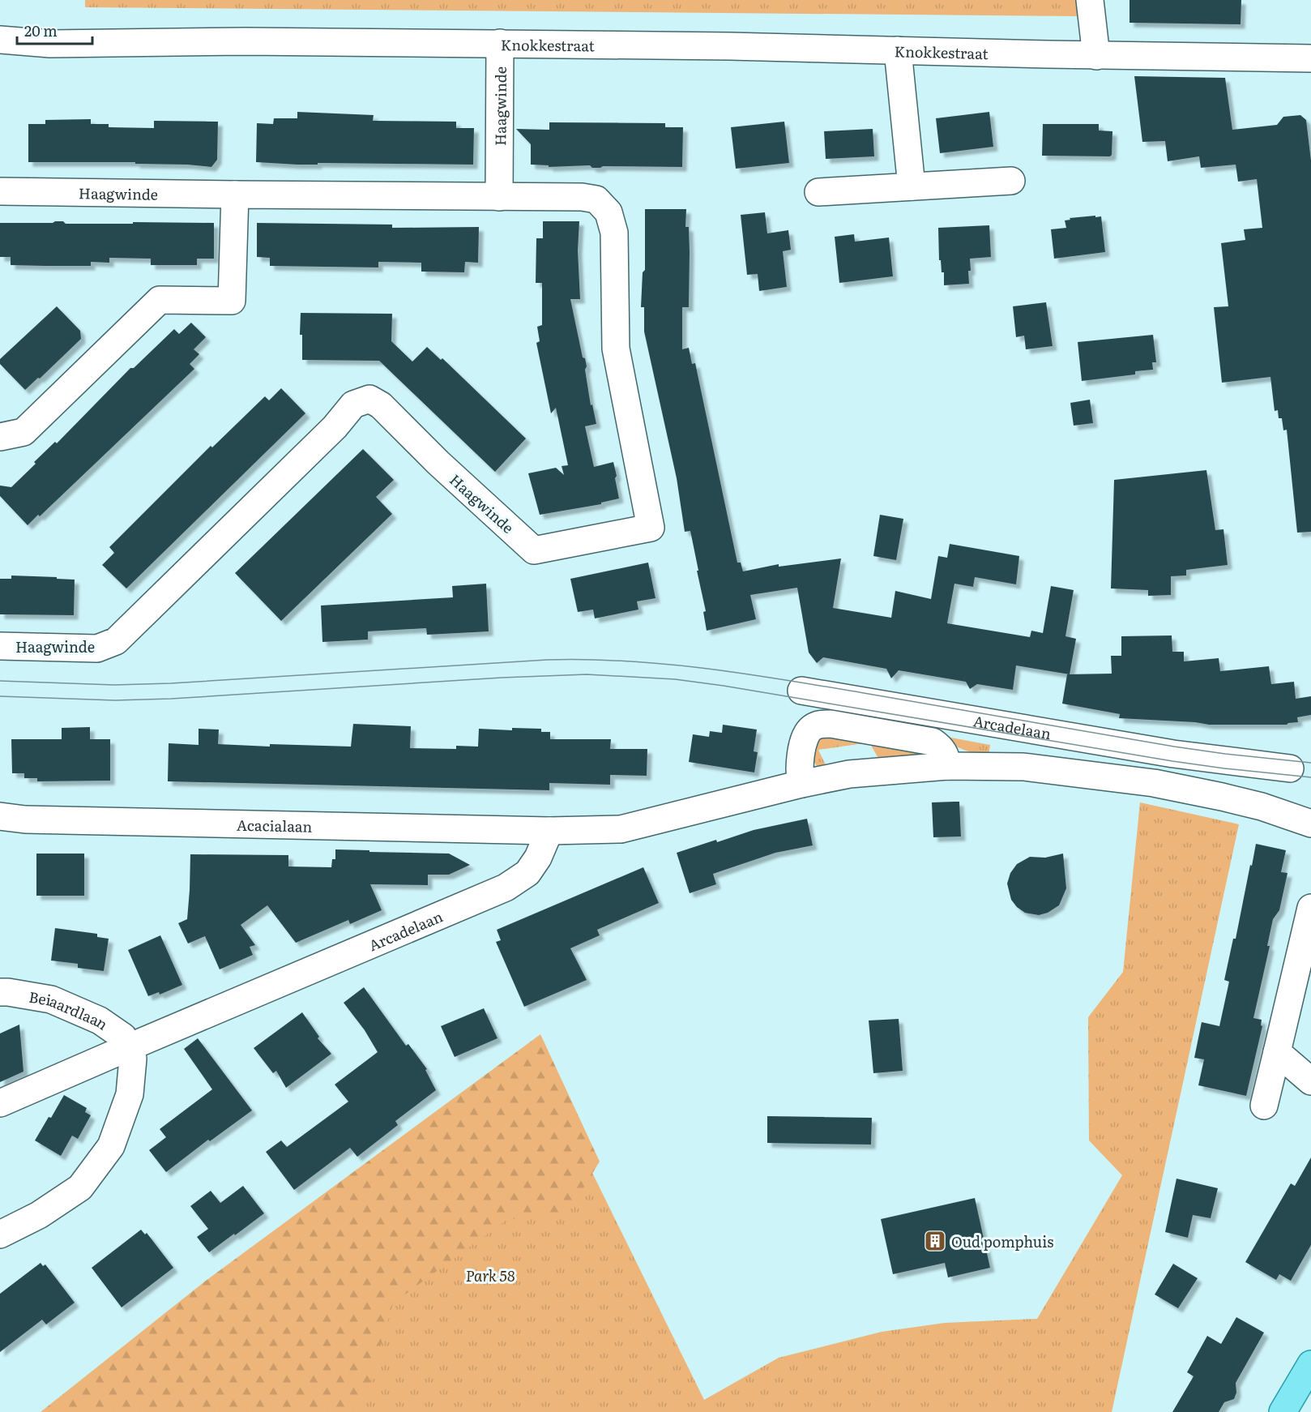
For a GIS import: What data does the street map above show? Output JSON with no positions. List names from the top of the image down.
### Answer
{
  "streets": {
    "street": [
      "Knokkestraat",
      "Haagwinde",
      "Arcadelaan",
      "Acacialaan",
      "Beiaardlaan"
    ]
  },
  "crossings": [
    ["Knokkestraat", "Haagwinde"],
    ["Arcadelaan", "Acacialaan"],
    ["Arcadelaan", "Beiaardlaan"]
  ],
  "parks": ["Park 58"],
  "places": {
    "building": ["Oud pomphuis"]
  },
  "scale_bar": "20 m"
}
